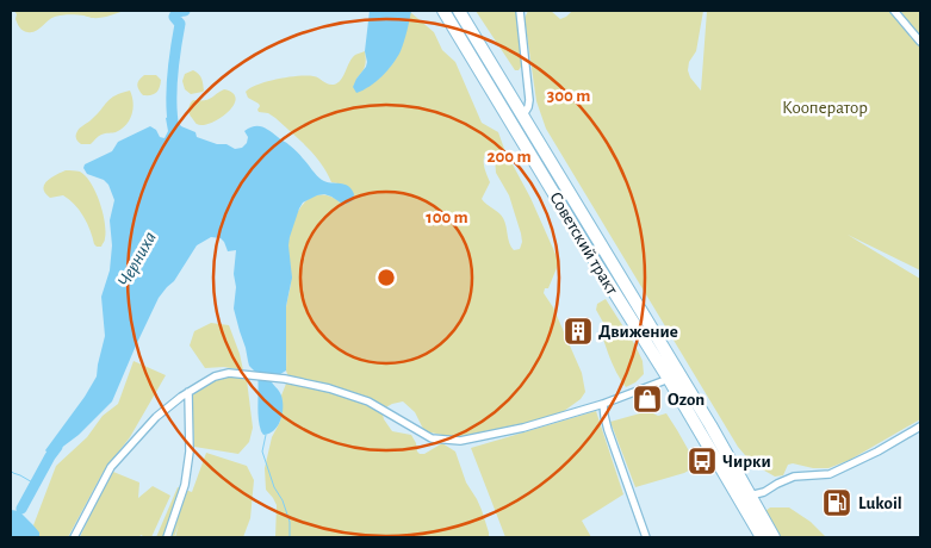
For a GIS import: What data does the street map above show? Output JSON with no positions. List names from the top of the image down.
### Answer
{
  "streets": {
    "highway": ["Советский тракт"]
  },
  "water": ["Черниха"],
  "parks": ["Кооператор"],
  "places": {
    "building": ["Движение"],
    "shop": ["Ozon"],
    "bus stop": ["Чирки"],
    "fuel station": ["Lukoil"]
  },
  "rings": ["300 m", "200 m", "100 m"]
}
